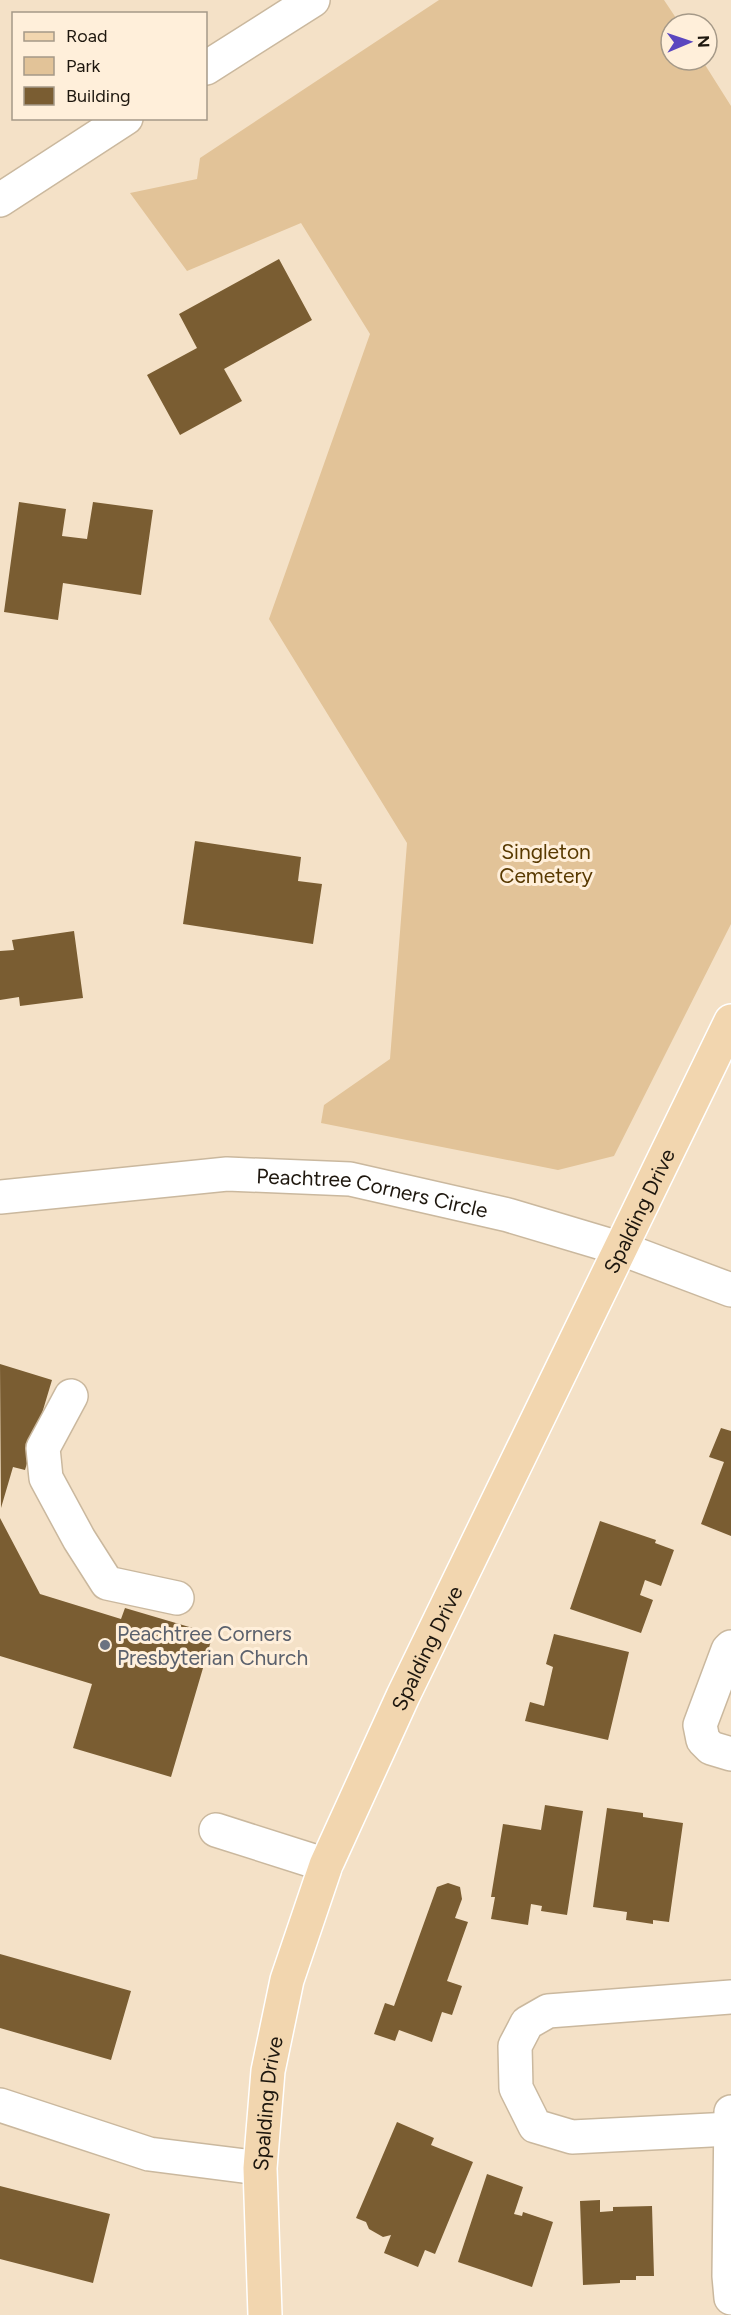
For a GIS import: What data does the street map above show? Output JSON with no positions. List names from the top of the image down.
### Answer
{
  "streets": {
    "main road": ["Spalding Drive"],
    "street": ["Peachtree Corners Circle"]
  },
  "crossings": [
    ["Peachtree Corners Circle", "Spalding Drive"]
  ],
  "parks": ["Singleton Cemetery"],
  "places": ["Peachtree Corners Presbyterian Church"],
  "legend": ["Road", "Park", "Building"],
  "north": "right"
}
